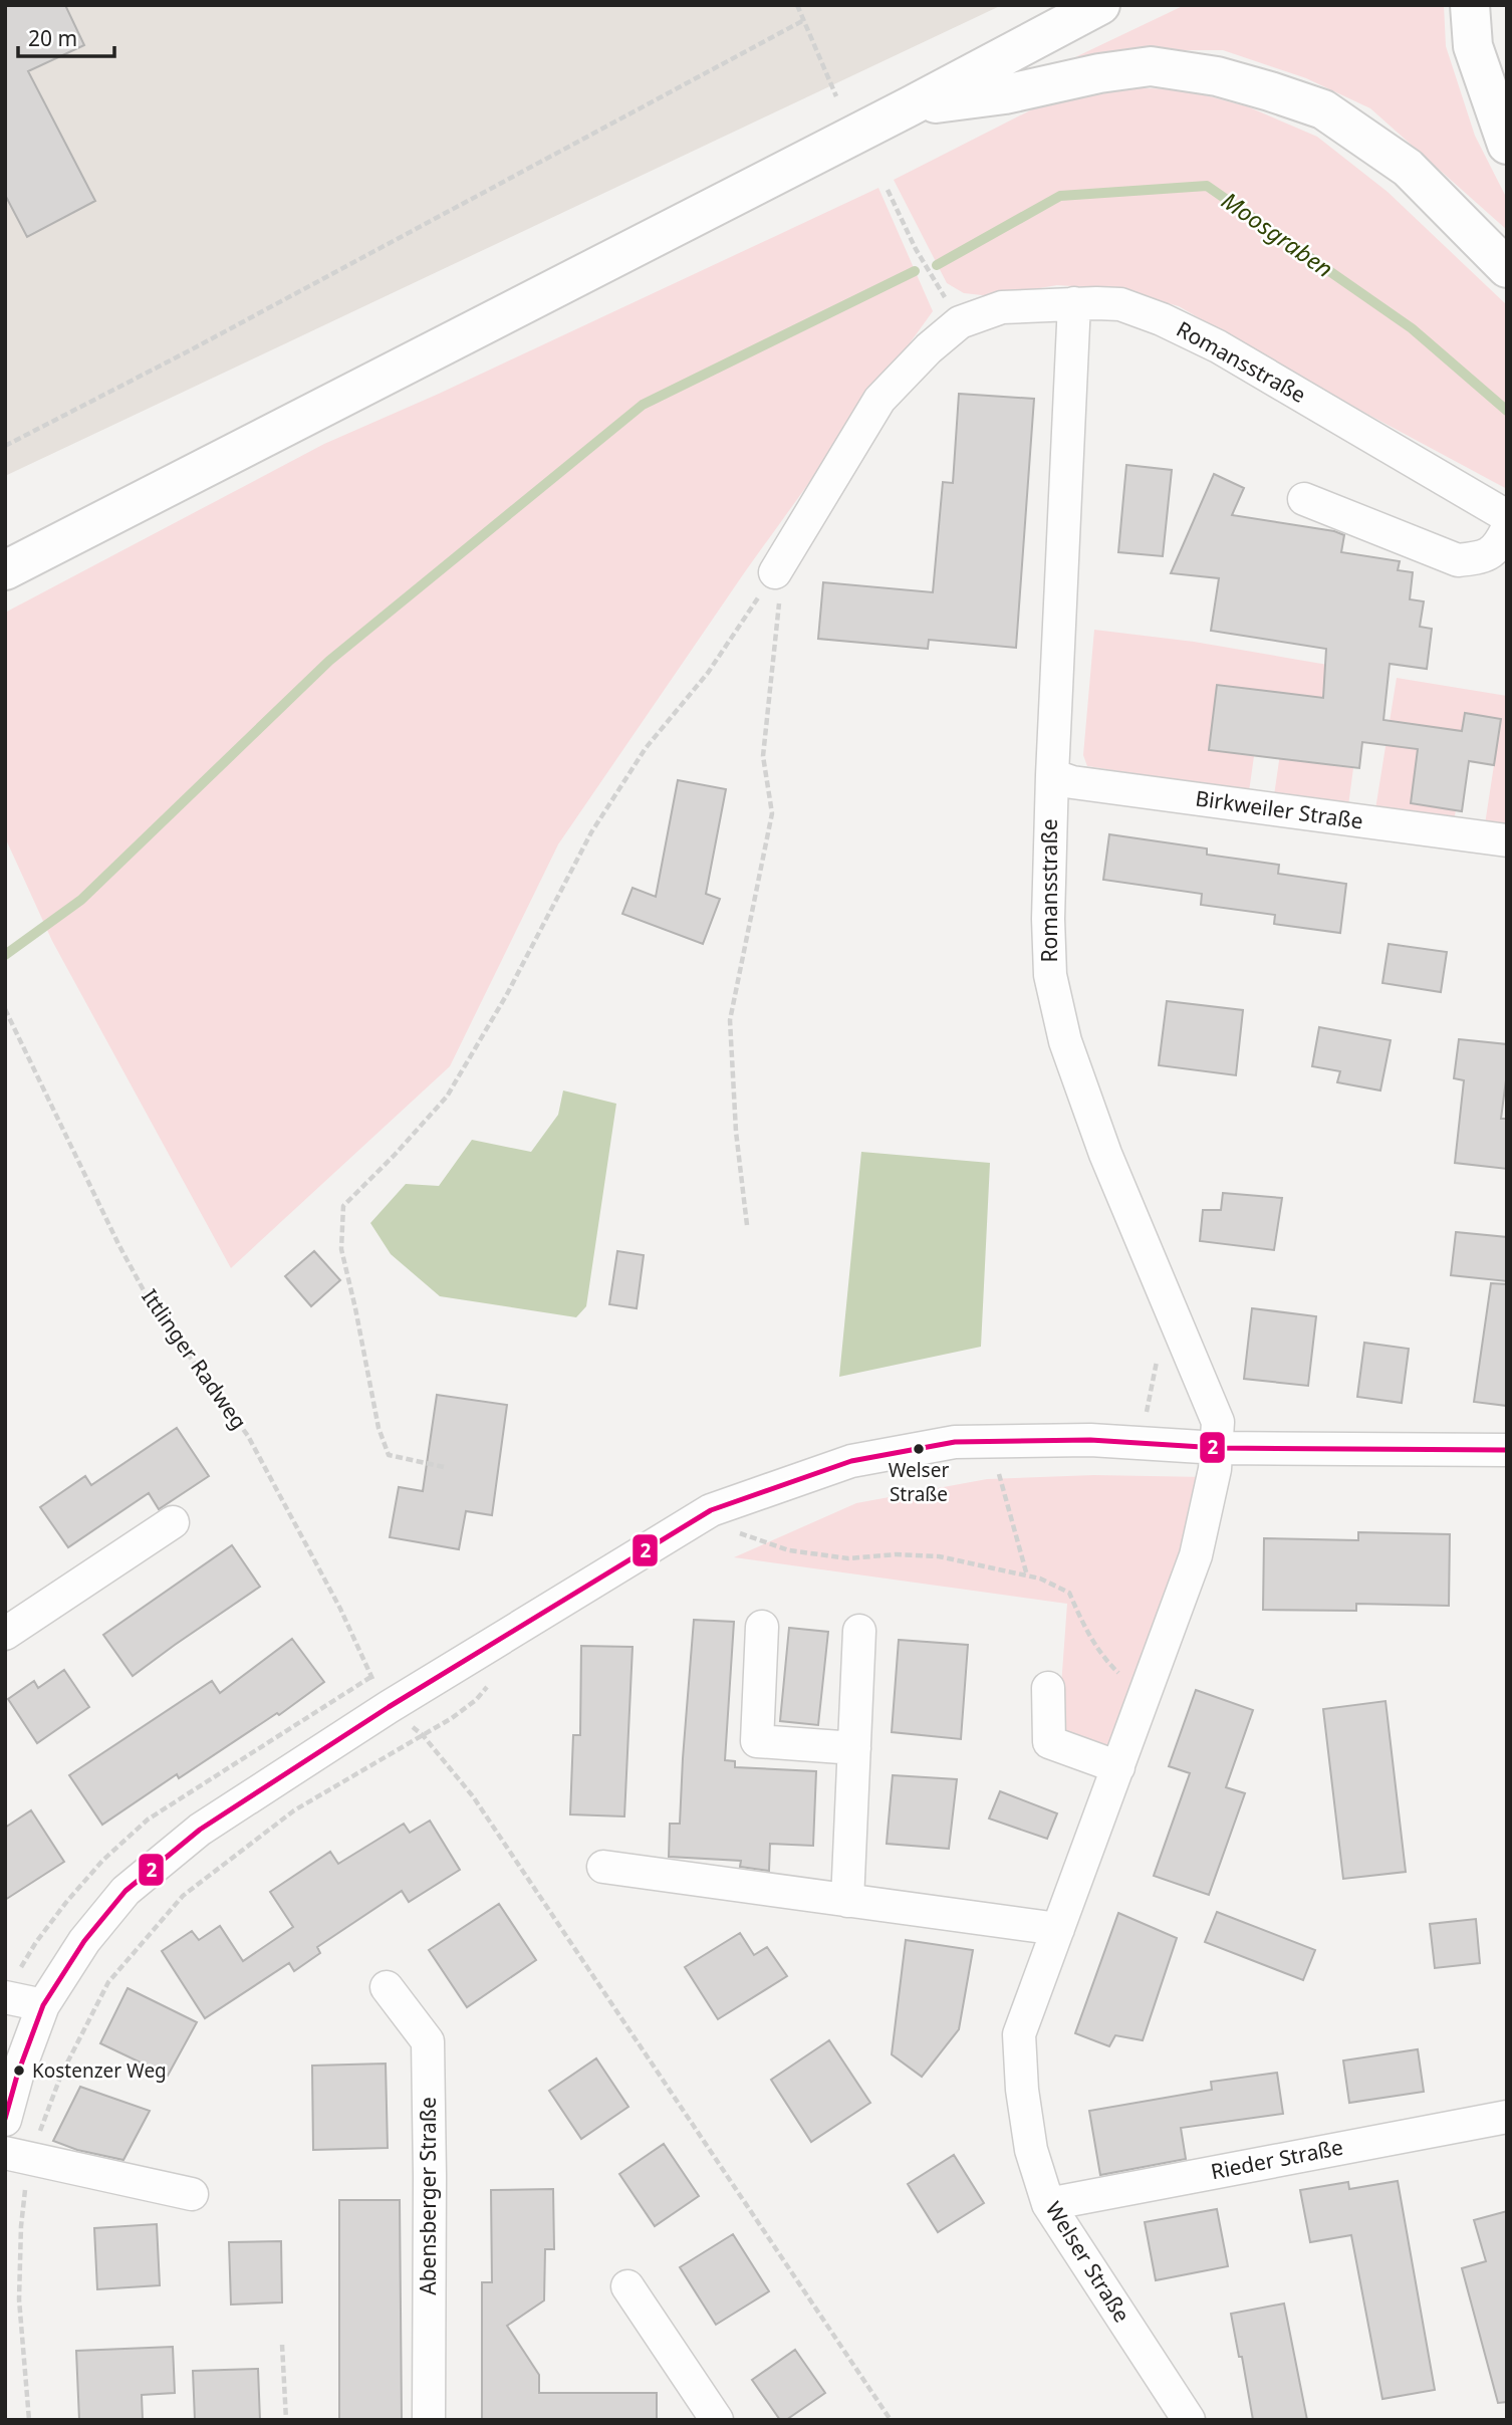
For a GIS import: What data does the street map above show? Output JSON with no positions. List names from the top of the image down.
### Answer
{
  "streets": {
    "street": [
      "Romansstraße",
      "Birkweiler Straße",
      "Rieder Straße",
      "Abensberger Straße",
      "Welser Straße"
    ],
    "path": ["Ittlinger Radweg"]
  },
  "crossings": [
    ["Romansstraße", "Birkweiler Straße"],
    ["Romansstraße", "Welser Straße"],
    ["Rieder Straße", "Welser Straße"]
  ],
  "water": ["Moosgraben"],
  "places": ["Welser Straße", "Kostenzer Weg"],
  "lines": ["transit line 2"],
  "scale_bar": "20 m"
}
